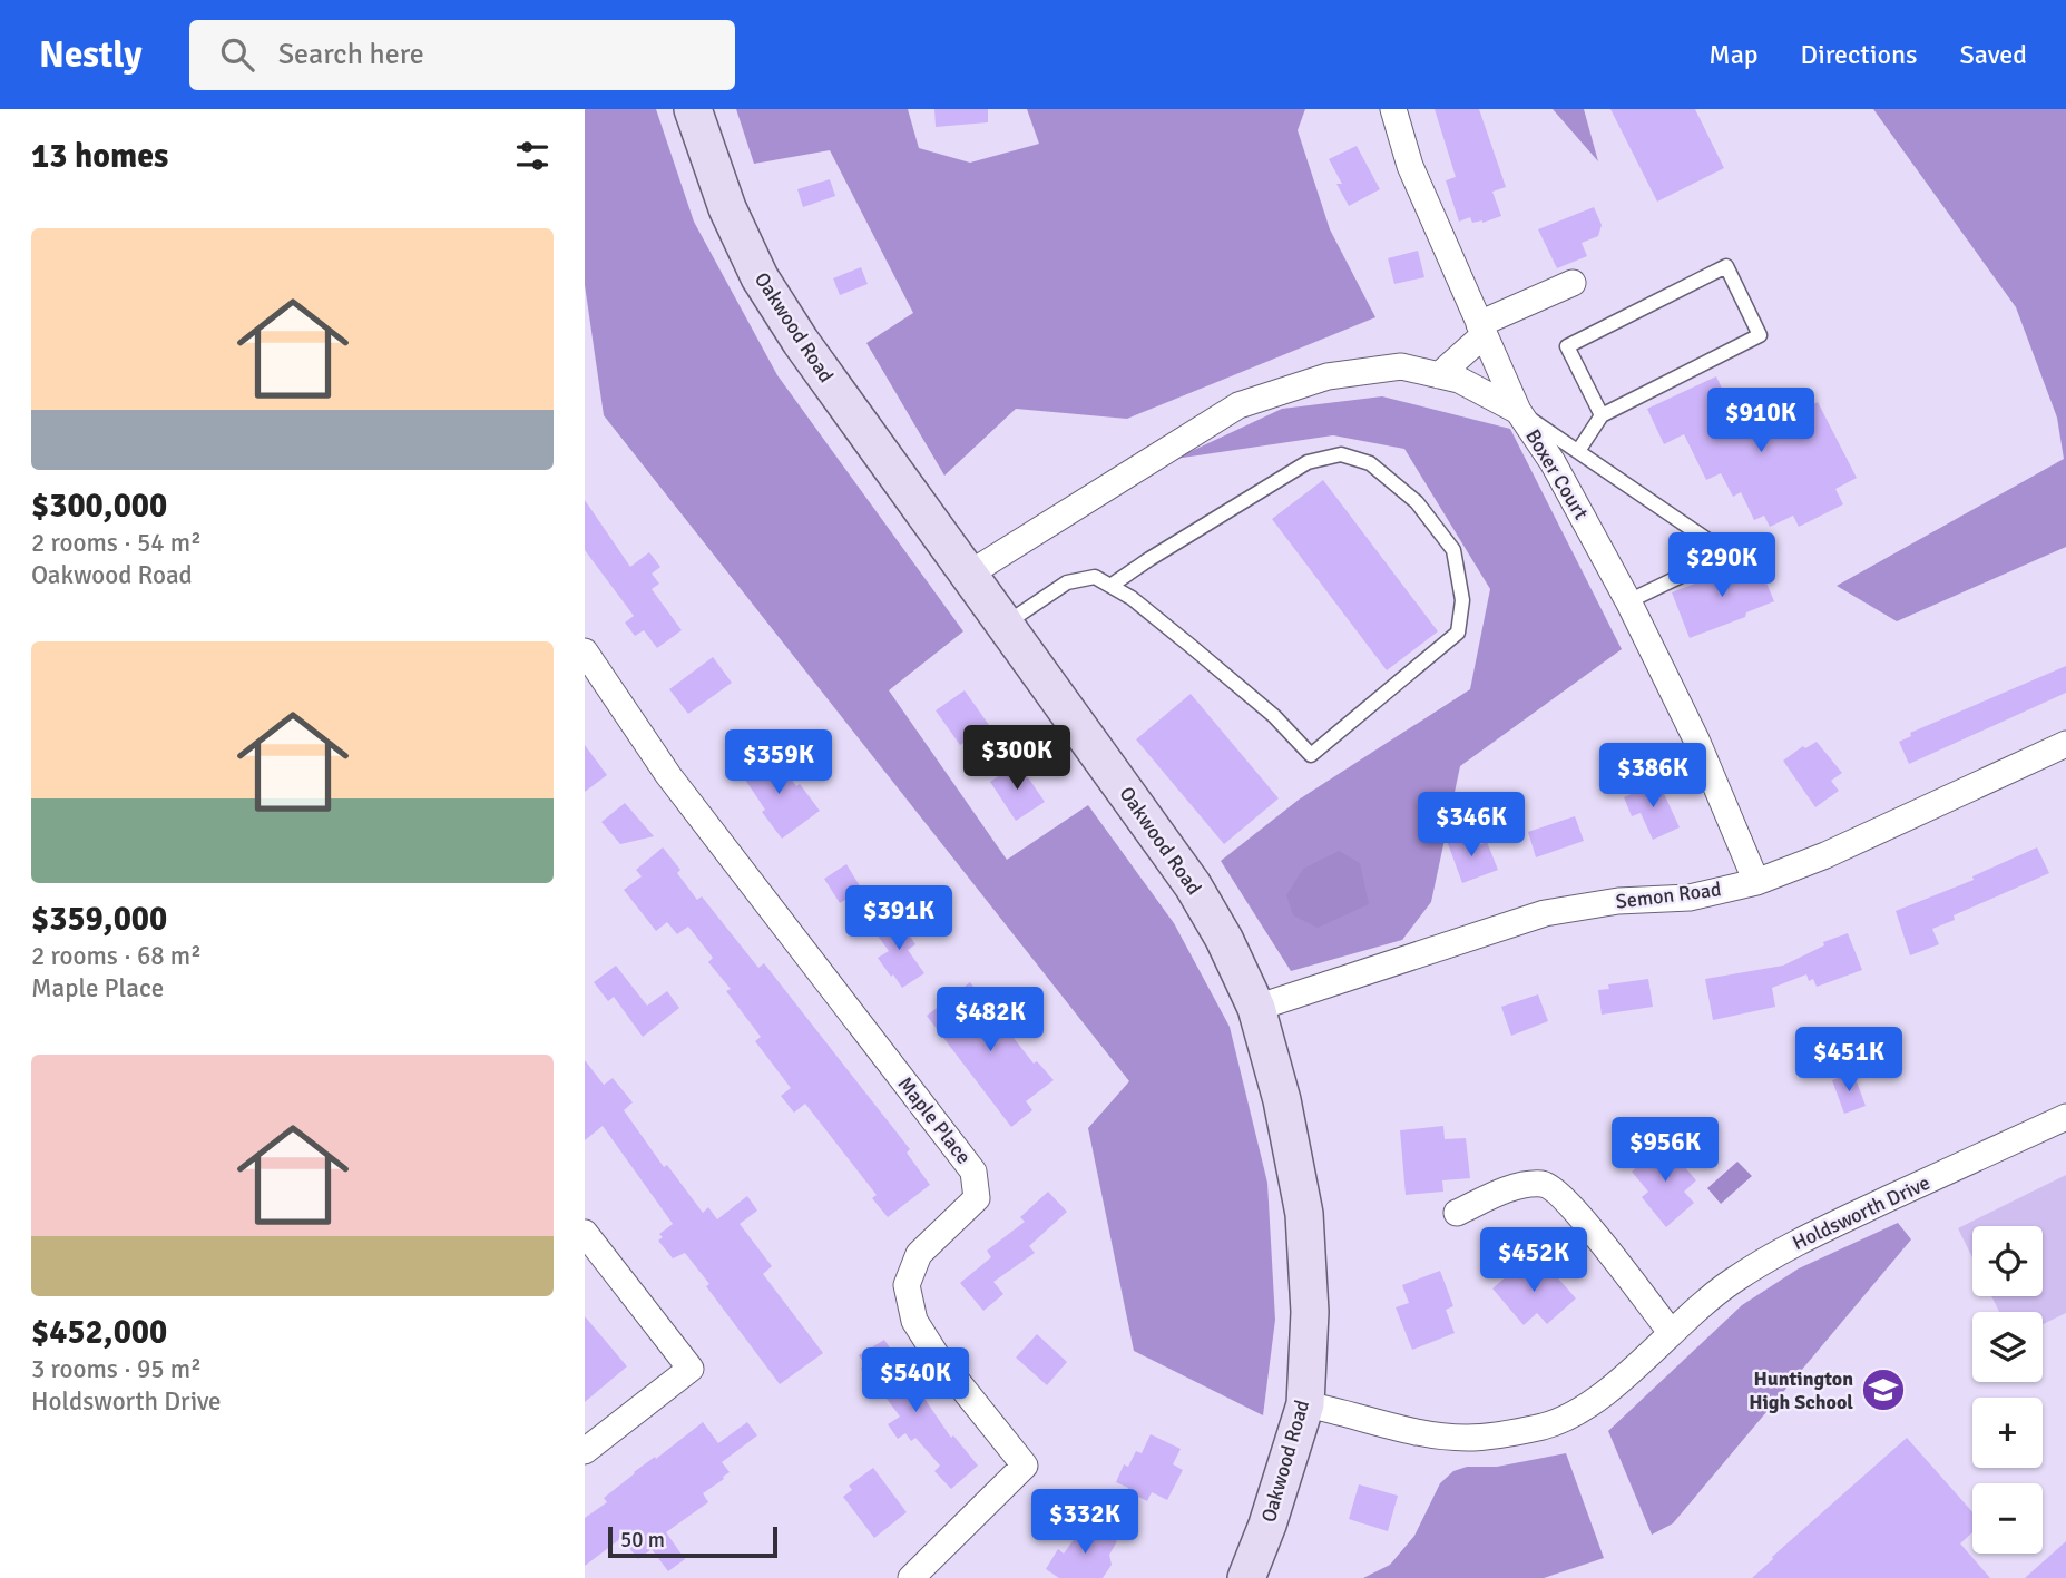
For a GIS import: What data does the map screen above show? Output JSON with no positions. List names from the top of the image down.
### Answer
{
  "streets": {
    "main road": ["Oakwood Road"],
    "street": [
      "Boxer Court",
      "Semon Road",
      "Maple Place",
      "Holdsworth Drive"
    ]
  },
  "crossings": [
    ["Oakwood Road", "Boxer Court"],
    ["Oakwood Road", "Semon Road"],
    ["Oakwood Road", "Holdsworth Drive"],
    ["Boxer Court", "Semon Road"]
  ],
  "places": {
    "school or university": ["Huntington High School"]
  },
  "scale_bar": "50 m",
  "page": {
    "header": "Nestly",
    "search": "Search here",
    "nav": ["Map", "Directions", "Saved"],
    "heading": "13 homes",
    "list": [
      {
        "name": "$300,000",
        "note": "2 rooms · 54 m² · Oakwood Road"
      },
      {
        "name": "$359,000",
        "note": "2 rooms · 68 m² · Maple Place"
      },
      {
        "name": "$452,000",
        "note": "3 rooms · 95 m² · Holdsworth Drive"
      }
    ],
    "price": [
      "$910K",
      "$290K",
      "$300K",
      "$359K",
      "$386K",
      "$346K",
      "$391K",
      "$482K",
      "$451K",
      "$956K",
      "$452K",
      "$540K",
      "$332K"
    ],
    "map_buttons": ["+", "−"],
    "scale": "50 m"
  }
}
